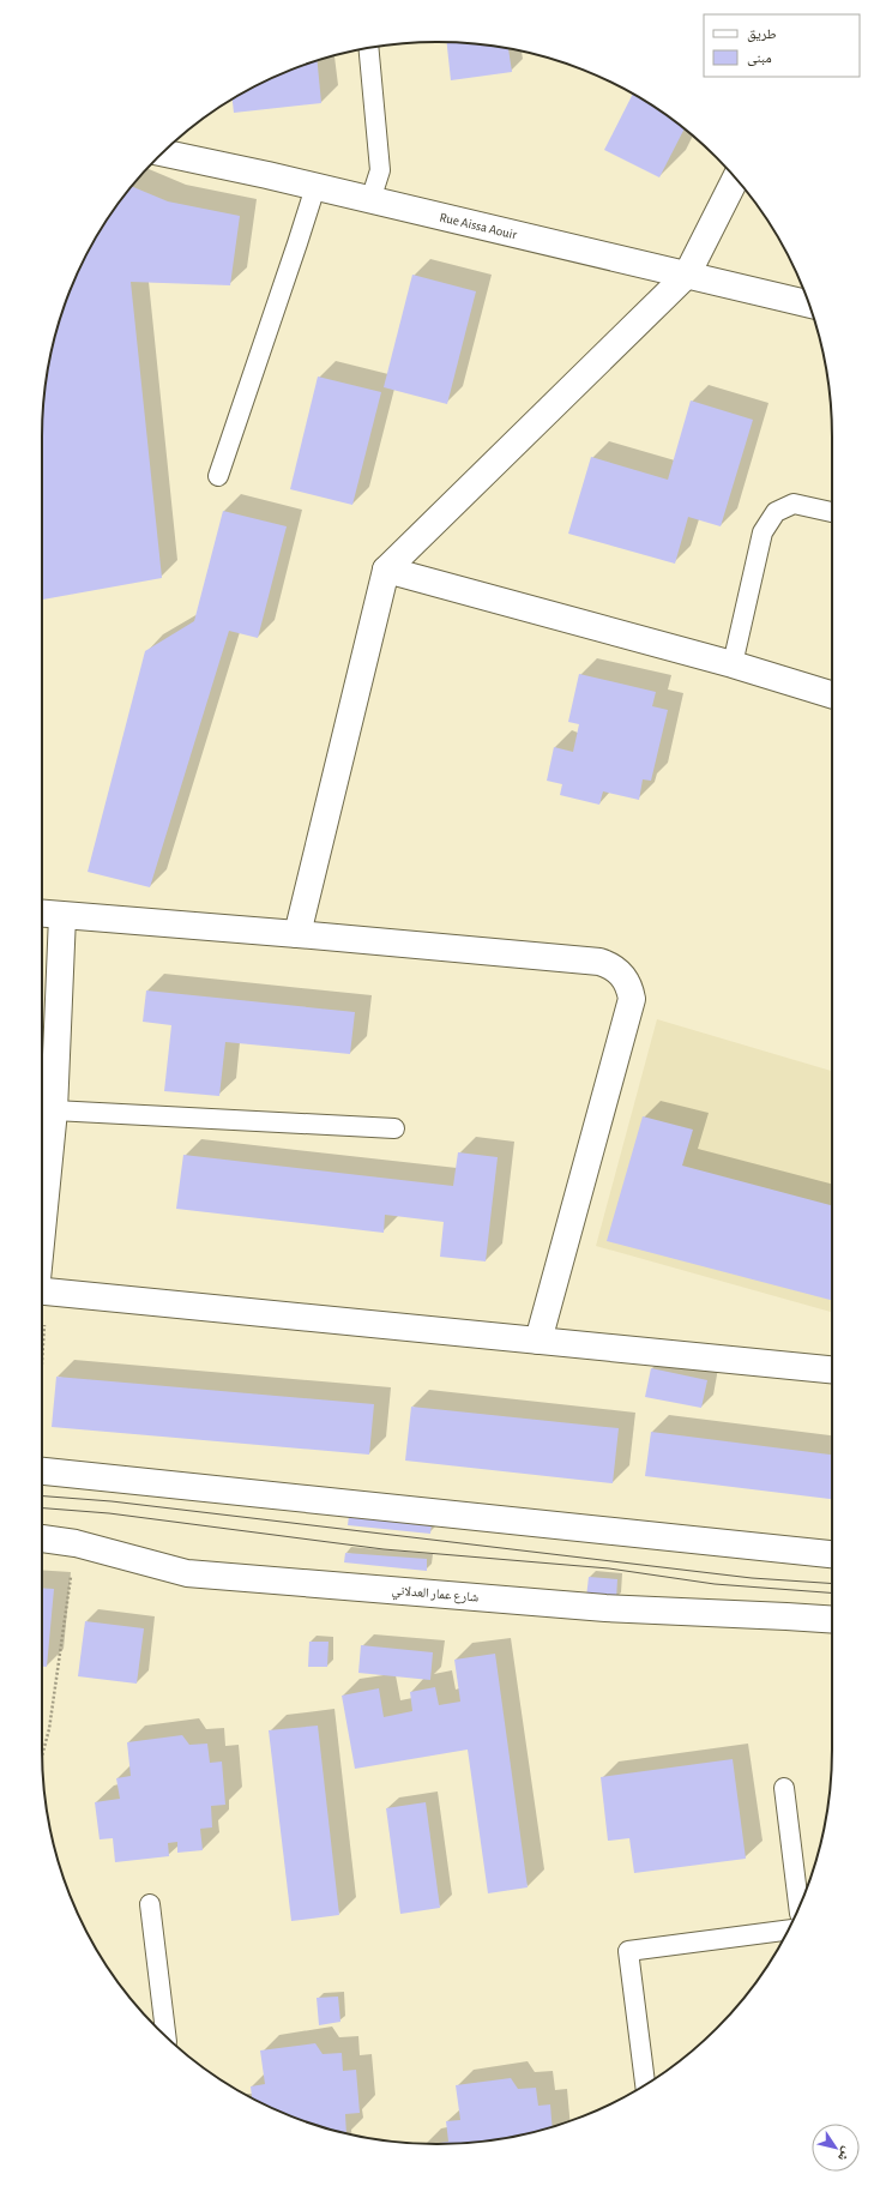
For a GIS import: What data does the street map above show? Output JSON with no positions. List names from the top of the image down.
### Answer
{
  "streets": {
    "street": ["Rue Aissa Aouir", "شارع عمار العدلاني"]
  },
  "legend": ["طريق", "مبنى"],
  "north": "bottom right"
}
